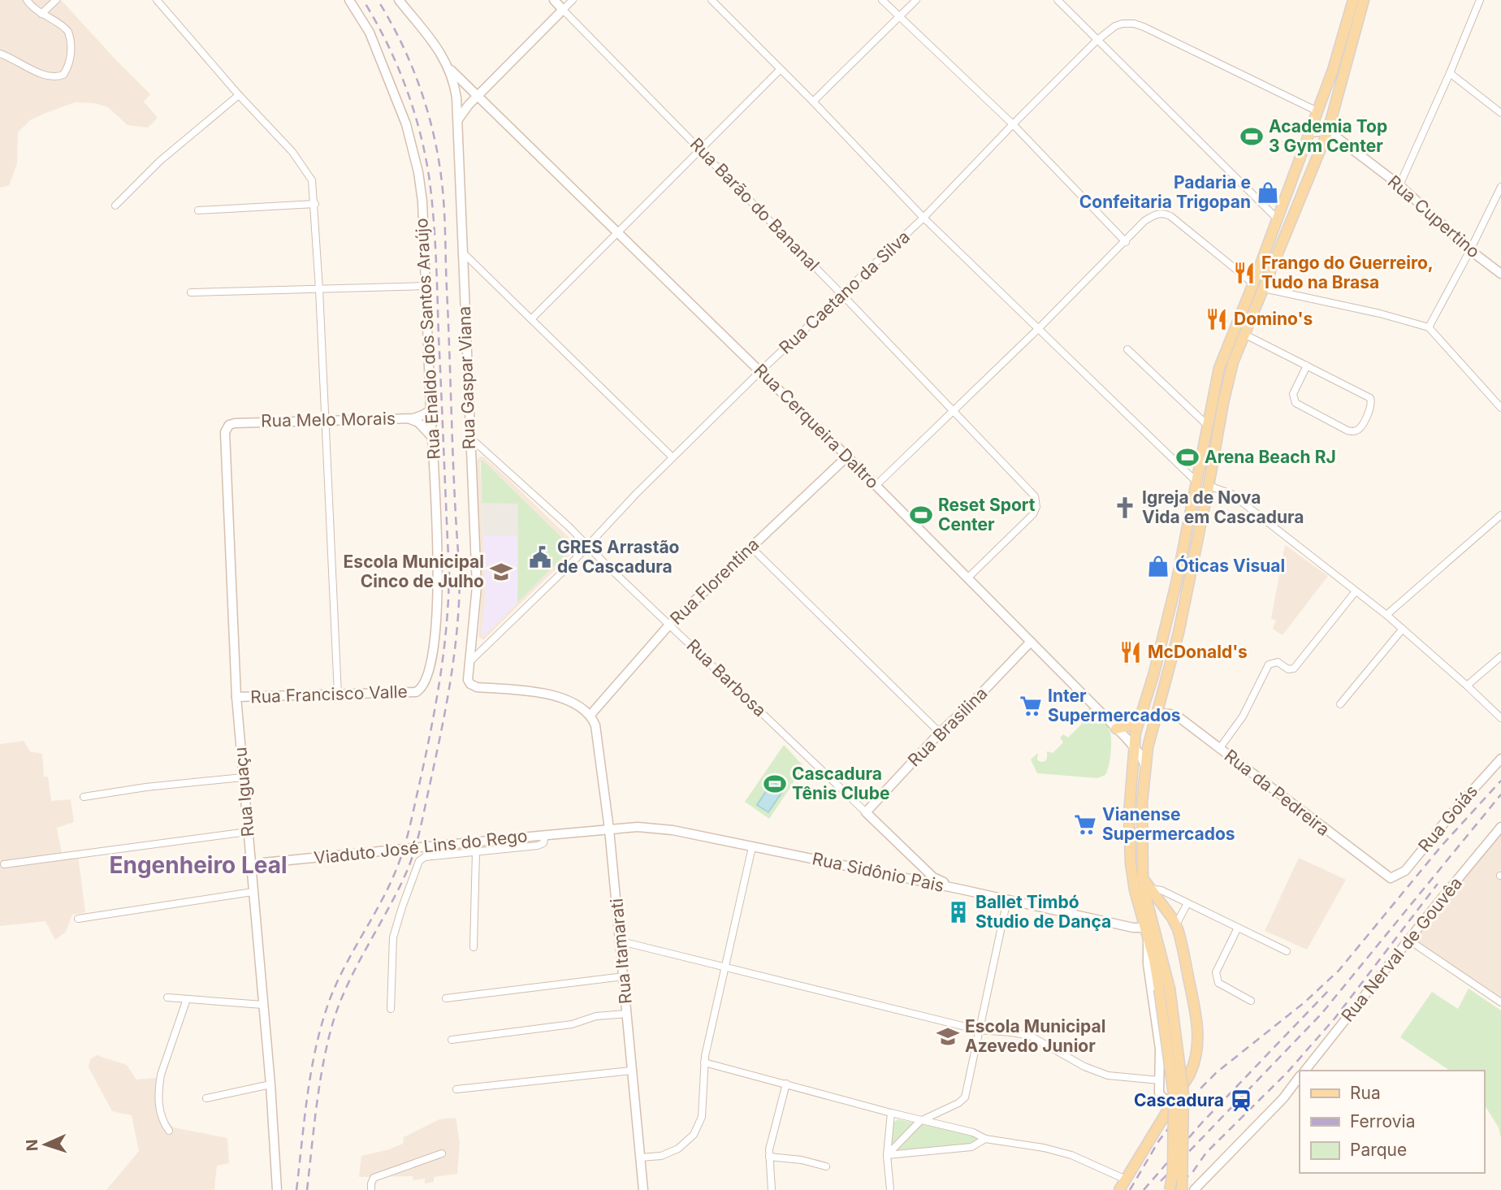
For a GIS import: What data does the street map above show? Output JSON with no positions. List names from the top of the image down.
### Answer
{
  "streets": {
    "main road": [
      "Rua Barão do Bananal",
      "Rua Cupertino",
      "Rua Enaldo dos Santos Araújo",
      "Rua Gaspar Viana",
      "Rua Melo Morais",
      "Rua Cerqueira Daltro",
      "Rua Florentina",
      "Rua Barbosa",
      "Rua Francisco Valle",
      "Rua Brasilina",
      "Rua Iguaçu",
      "Rua da Pedreira",
      "Rua Goiás",
      "Viaduto José Lins do Rego",
      "Rua Sidônio Pais",
      "Rua Nerval de Gouvêa",
      "Rua Itamarati"
    ],
    "street": ["Rua Caetano da Silva"]
  },
  "crossings": [
    ["Rua Barão do Bananal", "Rua Caetano da Silva"],
    ["Rua Barão do Bananal", "Rua Cerqueira Daltro"],
    ["Rua Caetano da Silva", "Rua Gaspar Viana"],
    ["Rua Caetano da Silva", "Rua Cerqueira Daltro"],
    ["Rua Caetano da Silva", "Rua Barbosa"],
    ["Rua Enaldo dos Santos Araújo", "Rua Melo Morais"],
    ["Rua Enaldo dos Santos Araújo", "Rua Francisco Valle"],
    ["Rua Gaspar Viana", "Rua Cerqueira Daltro"],
    ["Rua Gaspar Viana", "Rua Florentina"],
    ["Rua Gaspar Viana", "Rua Barbosa"],
    ["Rua Gaspar Viana", "Rua Itamarati"],
    ["Rua Melo Morais", "Rua Iguaçu"],
    ["Rua Cerqueira Daltro", "Rua Florentina"],
    ["Rua Cerqueira Daltro", "Rua Brasilina"],
    ["Rua Florentina", "Rua Barbosa"],
    ["Rua Florentina", "Rua Itamarati"],
    ["Rua Barbosa", "Rua Brasilina"],
    ["Rua Barbosa", "Rua Sidônio Pais"],
    ["Rua Francisco Valle", "Rua Iguaçu"],
    ["Rua Iguaçu", "Viaduto José Lins do Rego"],
    ["Rua da Pedreira", "Rua Goiás"],
    ["Viaduto José Lins do Rego", "Rua Sidônio Pais"],
    ["Viaduto José Lins do Rego", "Rua Itamarati"],
    ["Rua Sidônio Pais", "Rua Itamarati"]
  ],
  "districts": ["Engenheiro Leal"],
  "places": {
    "sports": [
      "Academia Top 3 Gym Center",
      "Arena Beach RJ",
      "Reset Sport Center",
      "Cascadura Tênis Clube"
    ],
    "shop": ["Padaria e Confeitaria Trigopan", "Óticas Visual"],
    "restaurant": ["Frango do Guerreiro, Tudo na Brasa", "Domino's", "McDonald's"],
    "church": ["Igreja de Nova Vida em Cascadura"],
    "public building": ["GRES Arrastão de Cascadura"],
    "school or university": ["Escola Municipal Cinco de Julho", "Escola Municipal Azevedo Junior"],
    "supermarket": ["Inter Supermercados", "Vianense Supermercados"],
    "building": ["Ballet Timbó Studio de Dança"],
    "station": ["Cascadura"]
  },
  "legend": ["Rua", "Ferrovia", "Parque"],
  "north": "left"
}
